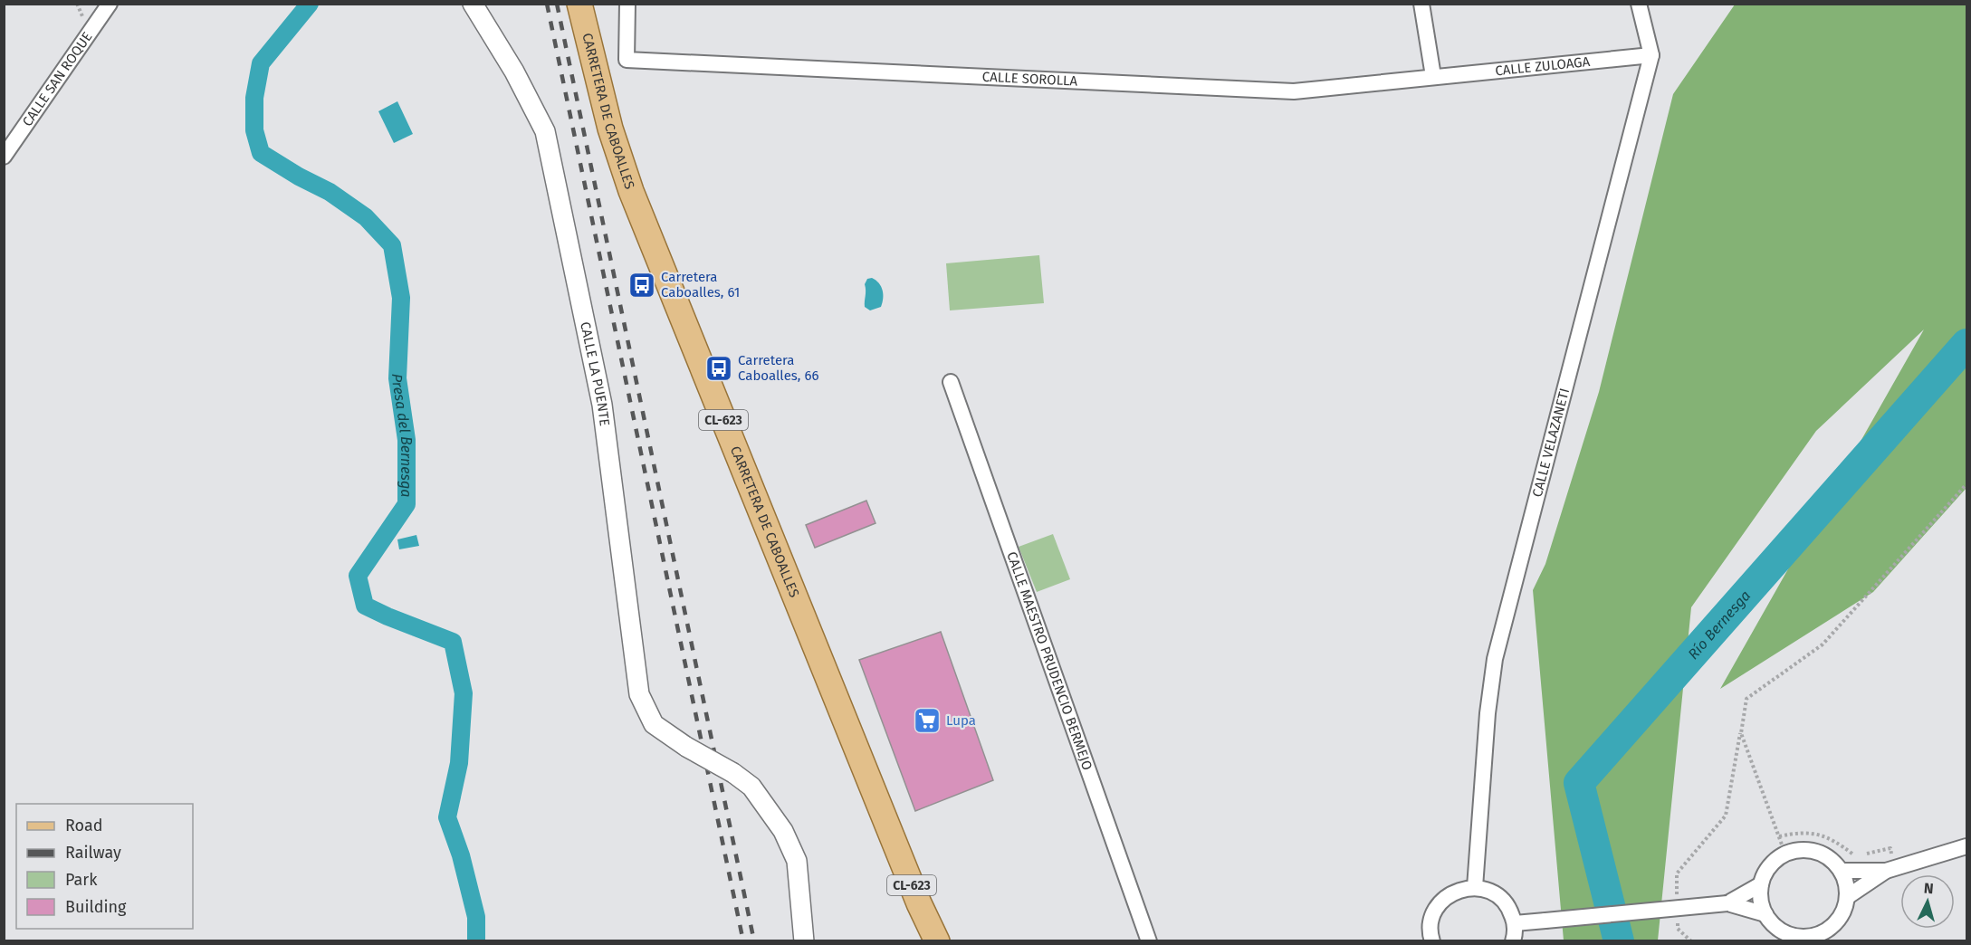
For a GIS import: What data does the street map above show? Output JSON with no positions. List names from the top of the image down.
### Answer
{
  "streets": {
    "main road": ["CARRETERA DE CABOALLES", "CL-623"],
    "street": [
      "CALLE ZULOAGA",
      "CALLE SOROLLA",
      "CALLE SAN ROQUE",
      "CALLE LA PUENTE",
      "CALLE VELAZANETI",
      "CALLE MAESTRO PRUDENCIO BERMEJO"
    ]
  },
  "crossings": [
    ["CALLE ZULOAGA", "CALLE SOROLLA"],
    ["CALLE ZULOAGA", "CALLE VELAZANETI"]
  ],
  "water": ["Presa del Bernesga", "Río Bernesga"],
  "places": {
    "bus stop": ["Carretera Caboalles, 61", "Carretera Caboalles, 66"],
    "supermarket": ["Lupa"]
  },
  "legend": [
    "Road",
    "Railway",
    "Park",
    "Building"
  ],
  "north": "top"
}
